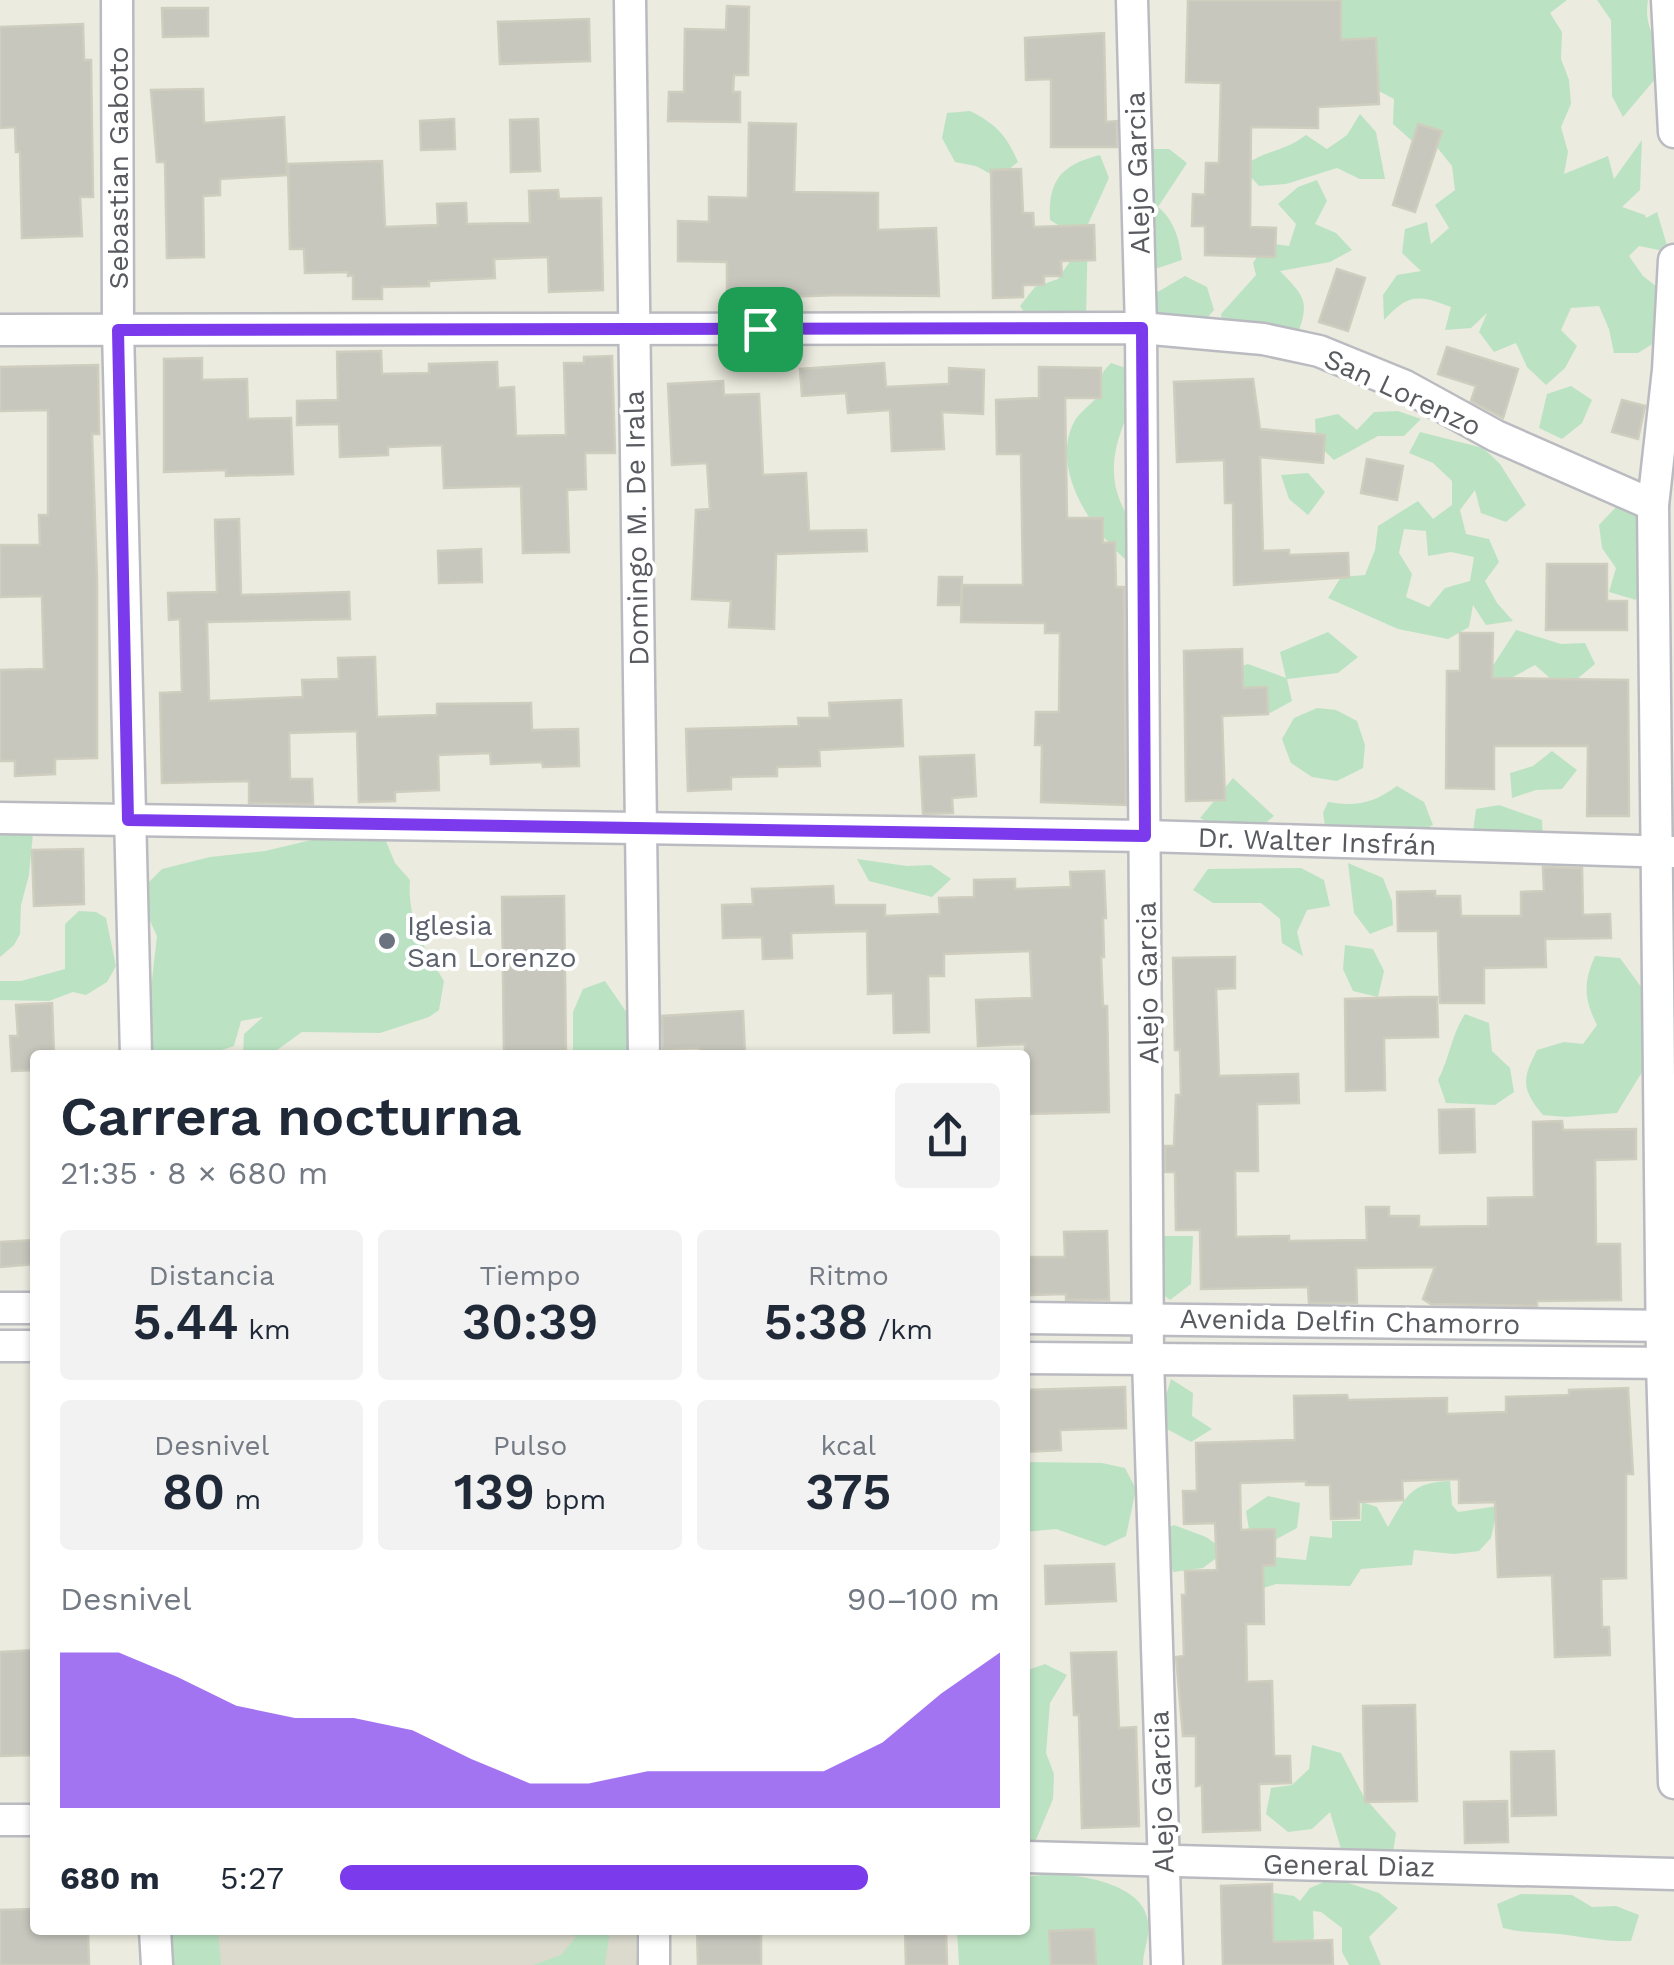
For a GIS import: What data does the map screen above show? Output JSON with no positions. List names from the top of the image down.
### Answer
{
  "streets": {
    "street": [
      "Sebastian Gaboto",
      "Alejo Garcia",
      "San Lorenzo",
      "Domingo M. De Irala",
      "Dr. Walter Insfrán",
      "Avenida Delfin Chamorro",
      "General Diaz"
    ]
  },
  "crossings": [
    ["Sebastian Gaboto", "San Lorenzo"],
    ["Sebastian Gaboto", "Dr. Walter Insfrán"],
    ["Alejo Garcia", "San Lorenzo"],
    ["Alejo Garcia", "Dr. Walter Insfrán"],
    ["Alejo Garcia", "Avenida Delfin Chamorro"],
    ["Alejo Garcia", "General Diaz"],
    ["San Lorenzo", "Domingo M. De Irala"],
    ["Domingo M. De Irala", "Dr. Walter Insfrán"]
  ],
  "places": ["Iglesia San Lorenzo"],
  "page": {
    "heading": ["Carrera nocturna", "21:35 · 8 × 680 m"],
    "stats": [
      ["Distancia", "5.44 km"],
      ["Tiempo", "30:39"],
      ["Ritmo", "5:38 /km"],
      ["Desnivel", "80 m"],
      ["Pulso", "139 bpm"],
      ["kcal", "375"]
    ],
    "chart": ["Desnivel", "90–100 m"],
    "list": [
      {
        "name": "680 m",
        "note": "5:27"
      }
    ]
  }
}
